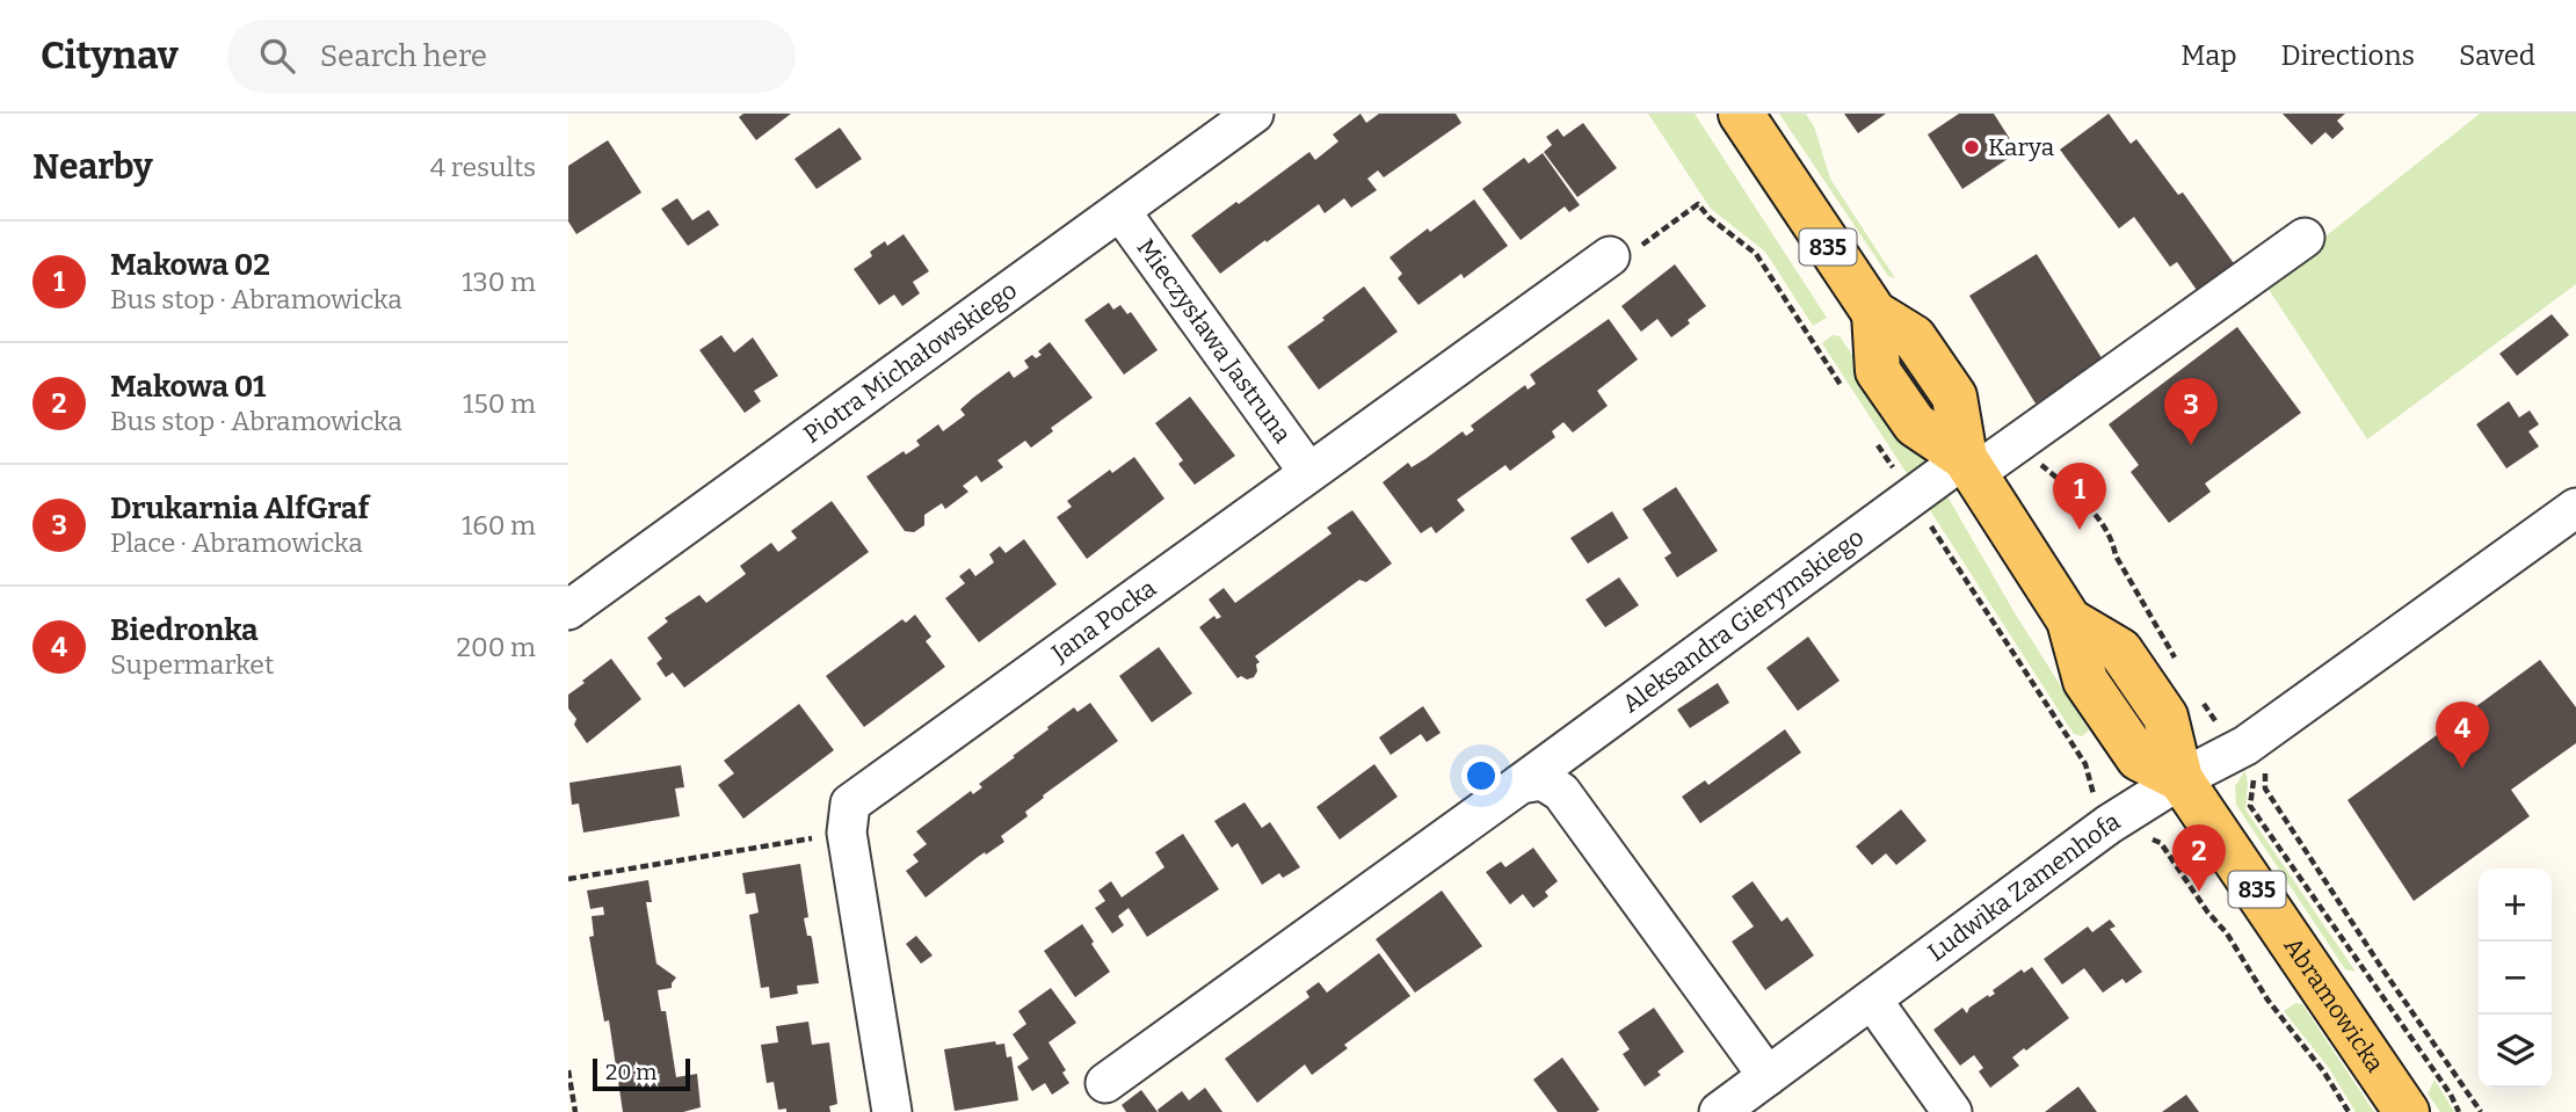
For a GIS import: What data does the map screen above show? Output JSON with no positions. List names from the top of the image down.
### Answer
{
  "streets": {
    "main road": ["835", "Abramowicka"],
    "street": [
      "Mieczysława Jastruna",
      "Piotra Michałowskiego",
      "Jana Pocka",
      "Aleksandra Gierymskiego",
      "Ludwika Zamenhofa"
    ]
  },
  "crossings": [
    ["835", "Aleksandra Gierymskiego"],
    ["835", "Ludwika Zamenhofa"],
    ["835", "Abramowicka"],
    ["Mieczysława Jastruna", "Piotra Michałowskiego"],
    ["Mieczysława Jastruna", "Jana Pocka"],
    ["Ludwika Zamenhofa", "Abramowicka"]
  ],
  "places": ["Karya"],
  "scale_bar": "20 m",
  "page": {
    "header": "Citynav",
    "search": "Search here",
    "nav": ["Map", "Directions", "Saved"],
    "heading": ["Nearby", "4 results"],
    "list": [
      {
        "mark": "1",
        "name": "Makowa 02",
        "note": "Bus stop · Abramowicka",
        "value": "130 m"
      },
      {
        "mark": "2",
        "name": "Makowa 01",
        "note": "Bus stop · Abramowicka",
        "value": "150 m"
      },
      {
        "mark": "3",
        "name": "Drukarnia AlfGraf",
        "note": "Place · Abramowicka",
        "value": "160 m"
      },
      {
        "mark": "4",
        "name": "Biedronka",
        "note": "Supermarket",
        "value": "200 m"
      }
    ],
    "pins": [
      "3",
      "1",
      "4",
      "2"
    ],
    "map_buttons": ["+", "−"],
    "scale": "20 m"
  }
}
